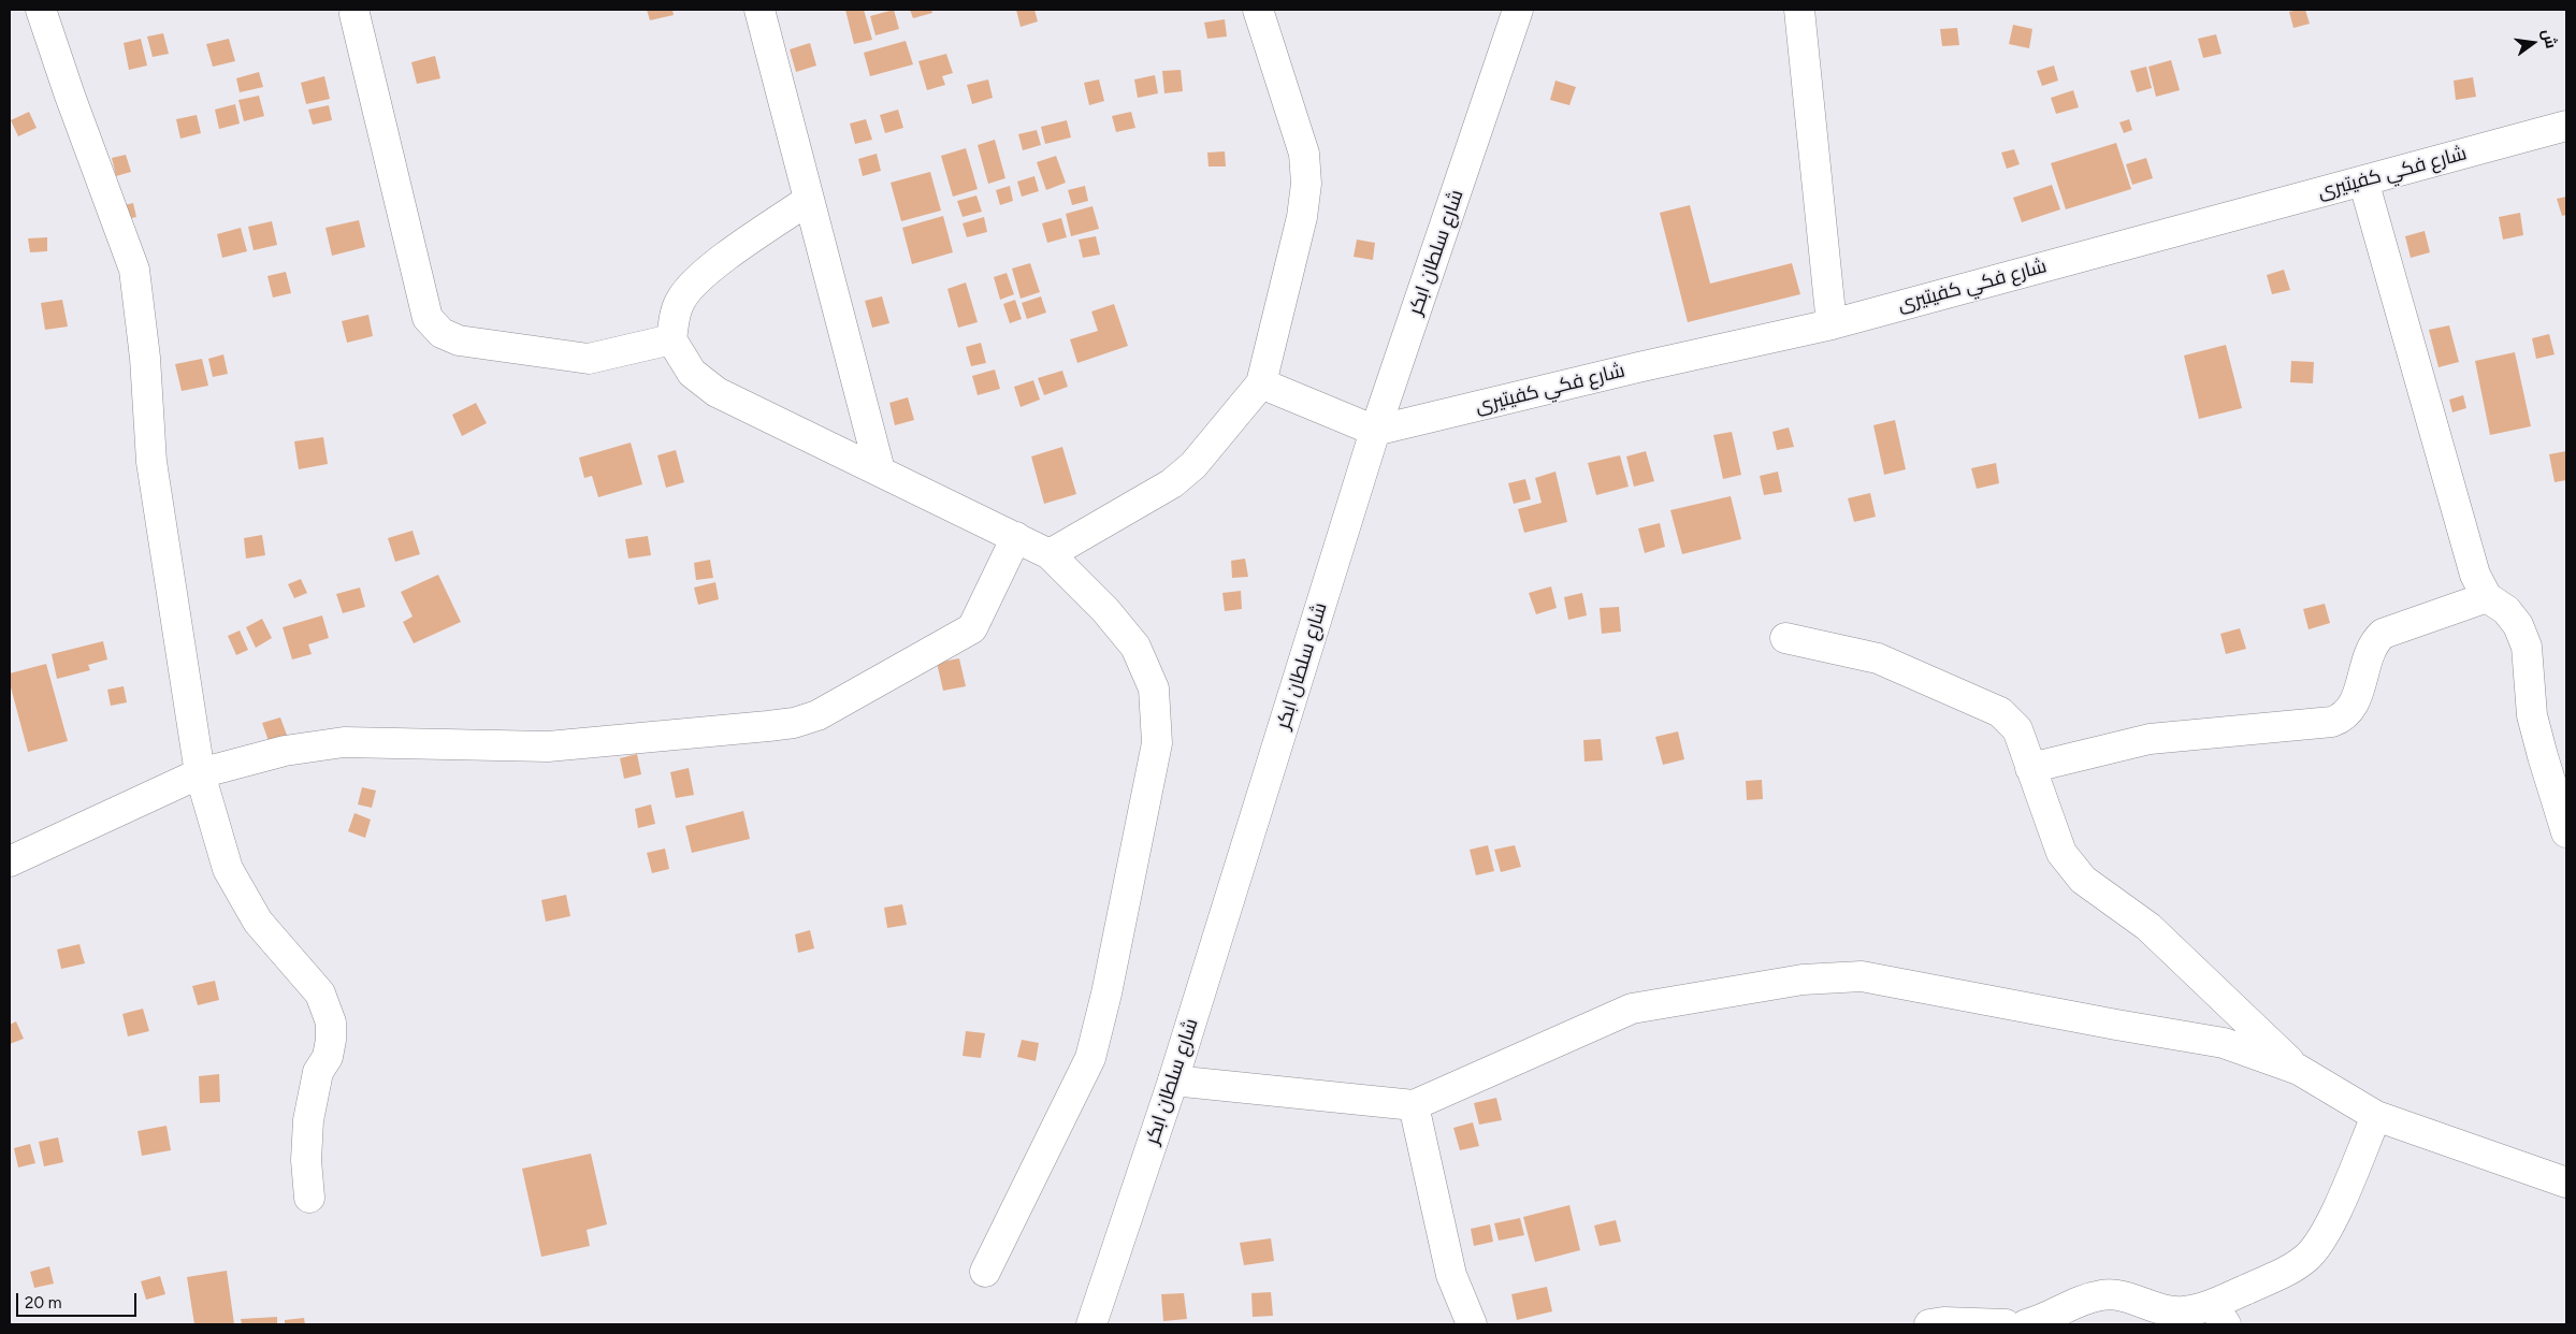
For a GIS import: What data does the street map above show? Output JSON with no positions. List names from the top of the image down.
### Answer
{
  "streets": {
    "main road": ["شارع فكي كفيتيرى", "شارع سلطان ابكر"]
  },
  "crossings": [
    ["شارع فكي كفيتيرى", "شارع سلطان ابكر"]
  ],
  "scale_bar": "20 m",
  "north": "right"
}
